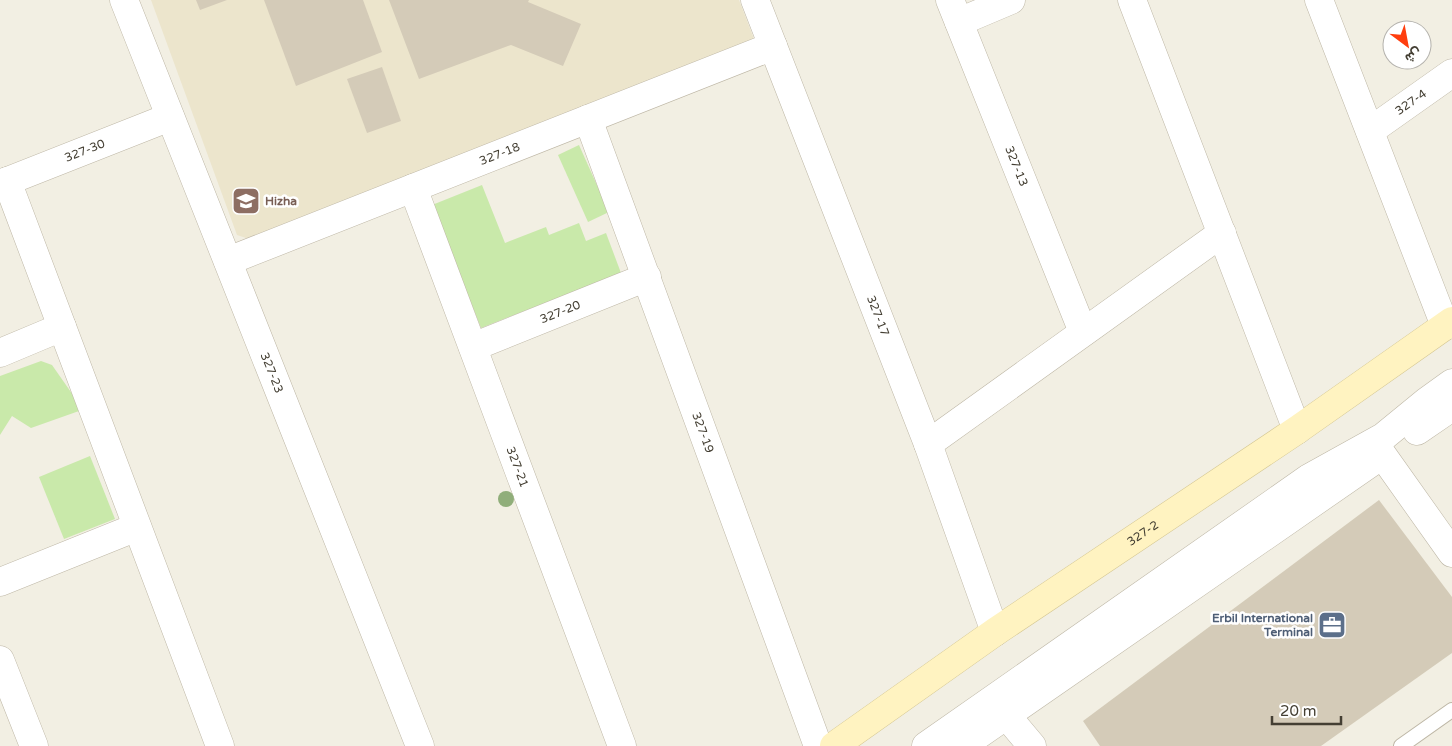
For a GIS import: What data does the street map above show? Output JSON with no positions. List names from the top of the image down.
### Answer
{
  "streets": {
    "street": [
      "327-4",
      "327-30",
      "327-18",
      "327-13",
      "327-20",
      "327-17",
      "327-23",
      "327-19",
      "327-21",
      "327-2"
    ]
  },
  "crossings": [
    ["327-30", "327-23"],
    ["327-18", "327-17"],
    ["327-18", "327-23"],
    ["327-18", "327-19"],
    ["327-18", "327-21"],
    ["327-20", "327-19"],
    ["327-20", "327-21"],
    ["327-17", "327-2"]
  ],
  "places": {
    "school or university": ["Hizha"],
    "office": ["Erbil International Terminal"]
  },
  "scale_bar": "20 m",
  "north": "bottom right"
}
